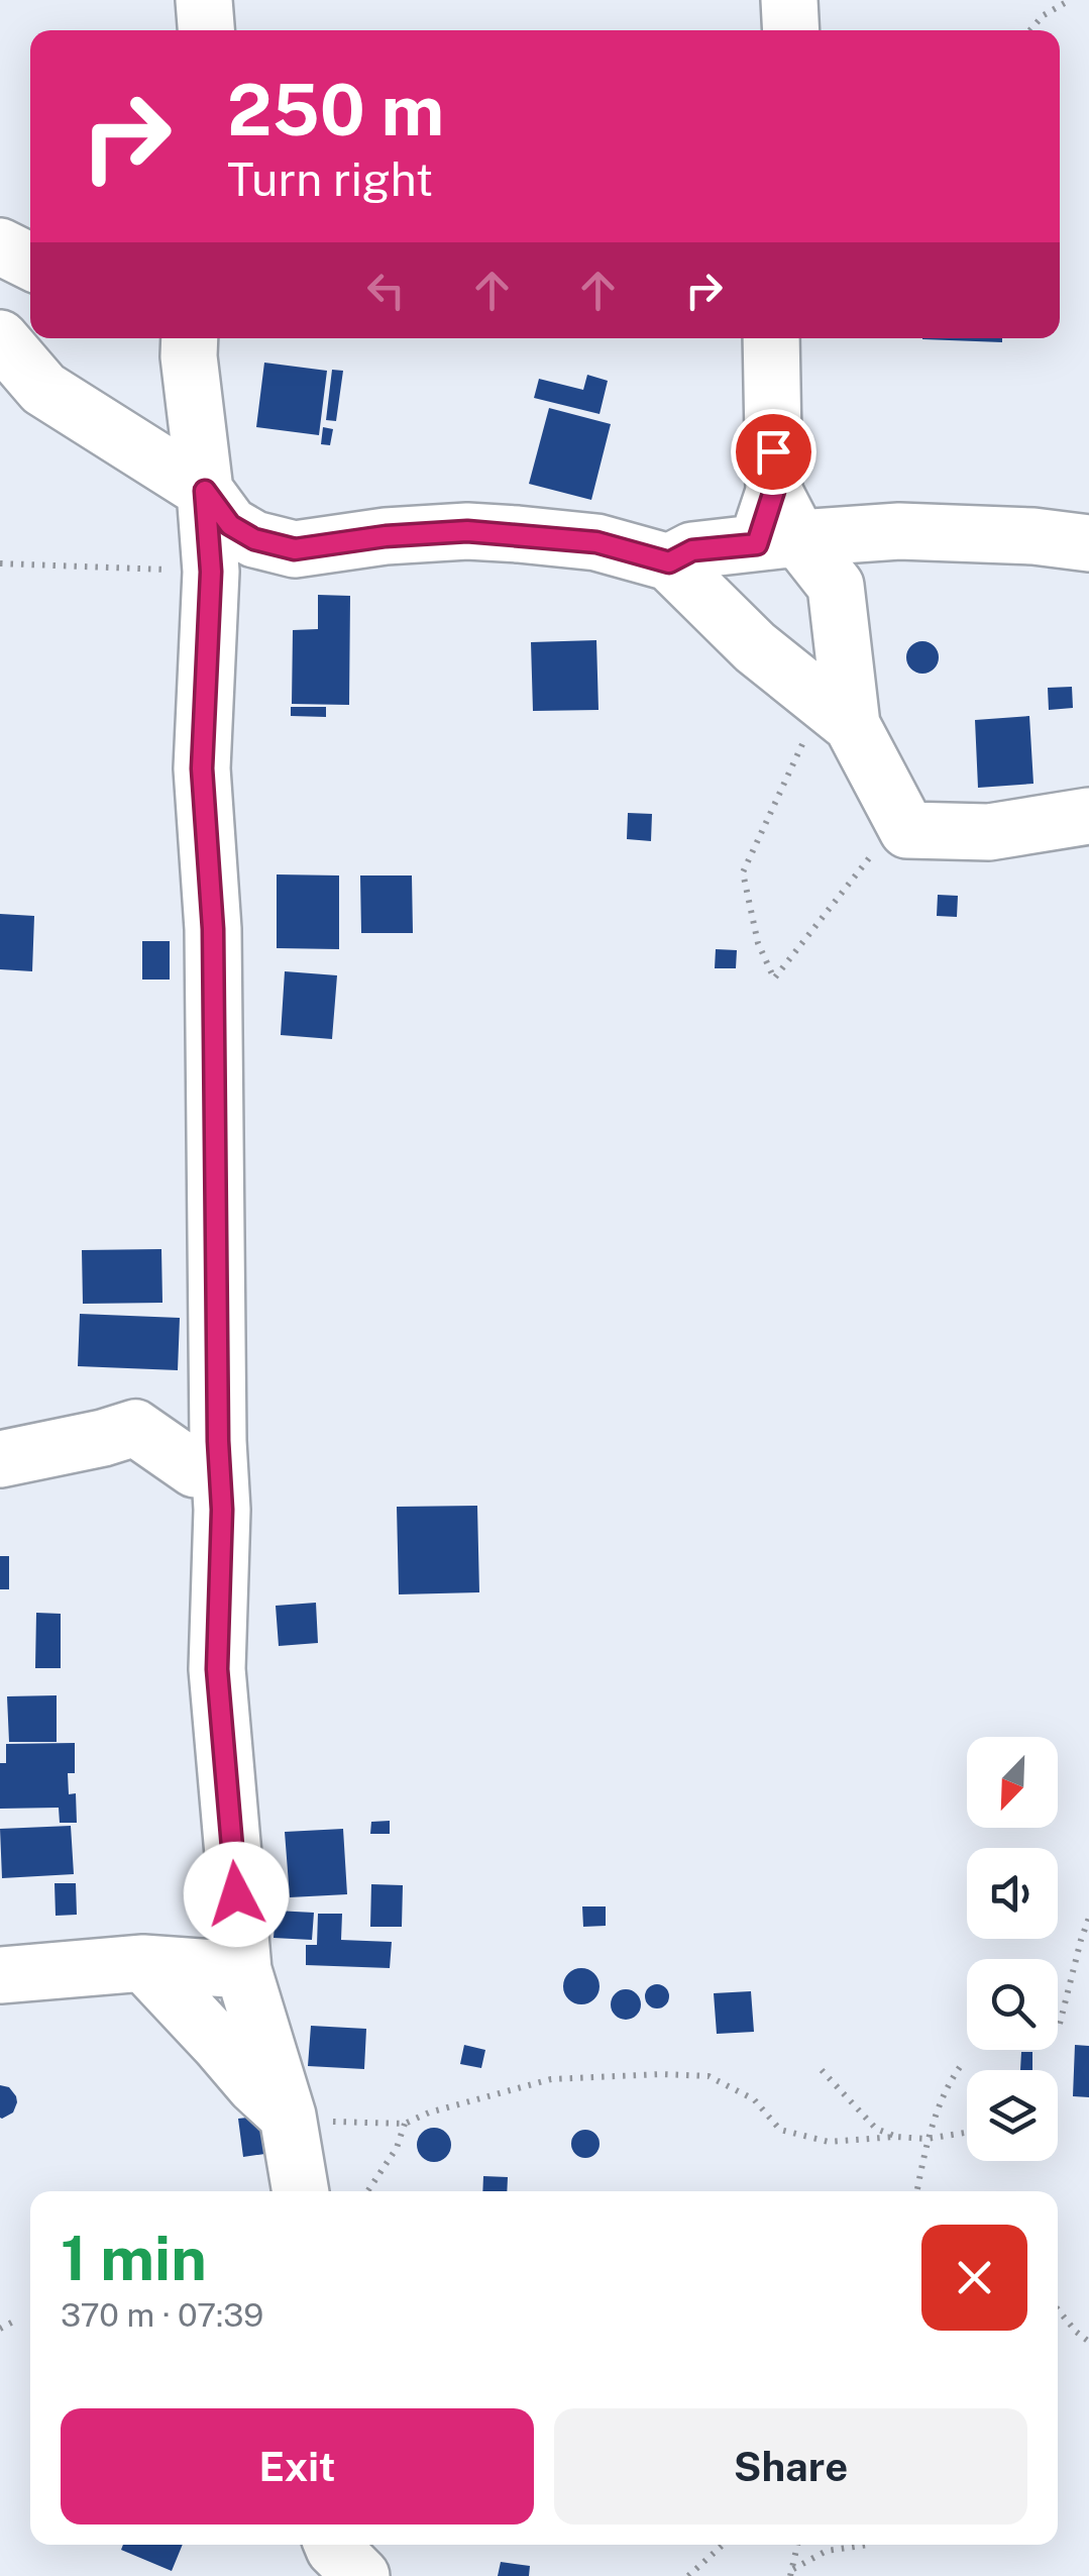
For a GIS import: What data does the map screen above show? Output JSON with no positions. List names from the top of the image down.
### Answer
{
  "north": "bottom left",
  "page": {
    "turn": ["250 m", "Turn right"],
    "heading": ["1 min", "370 m · 07:39"],
    "buttons": ["Exit", "Share"]
  }
}
